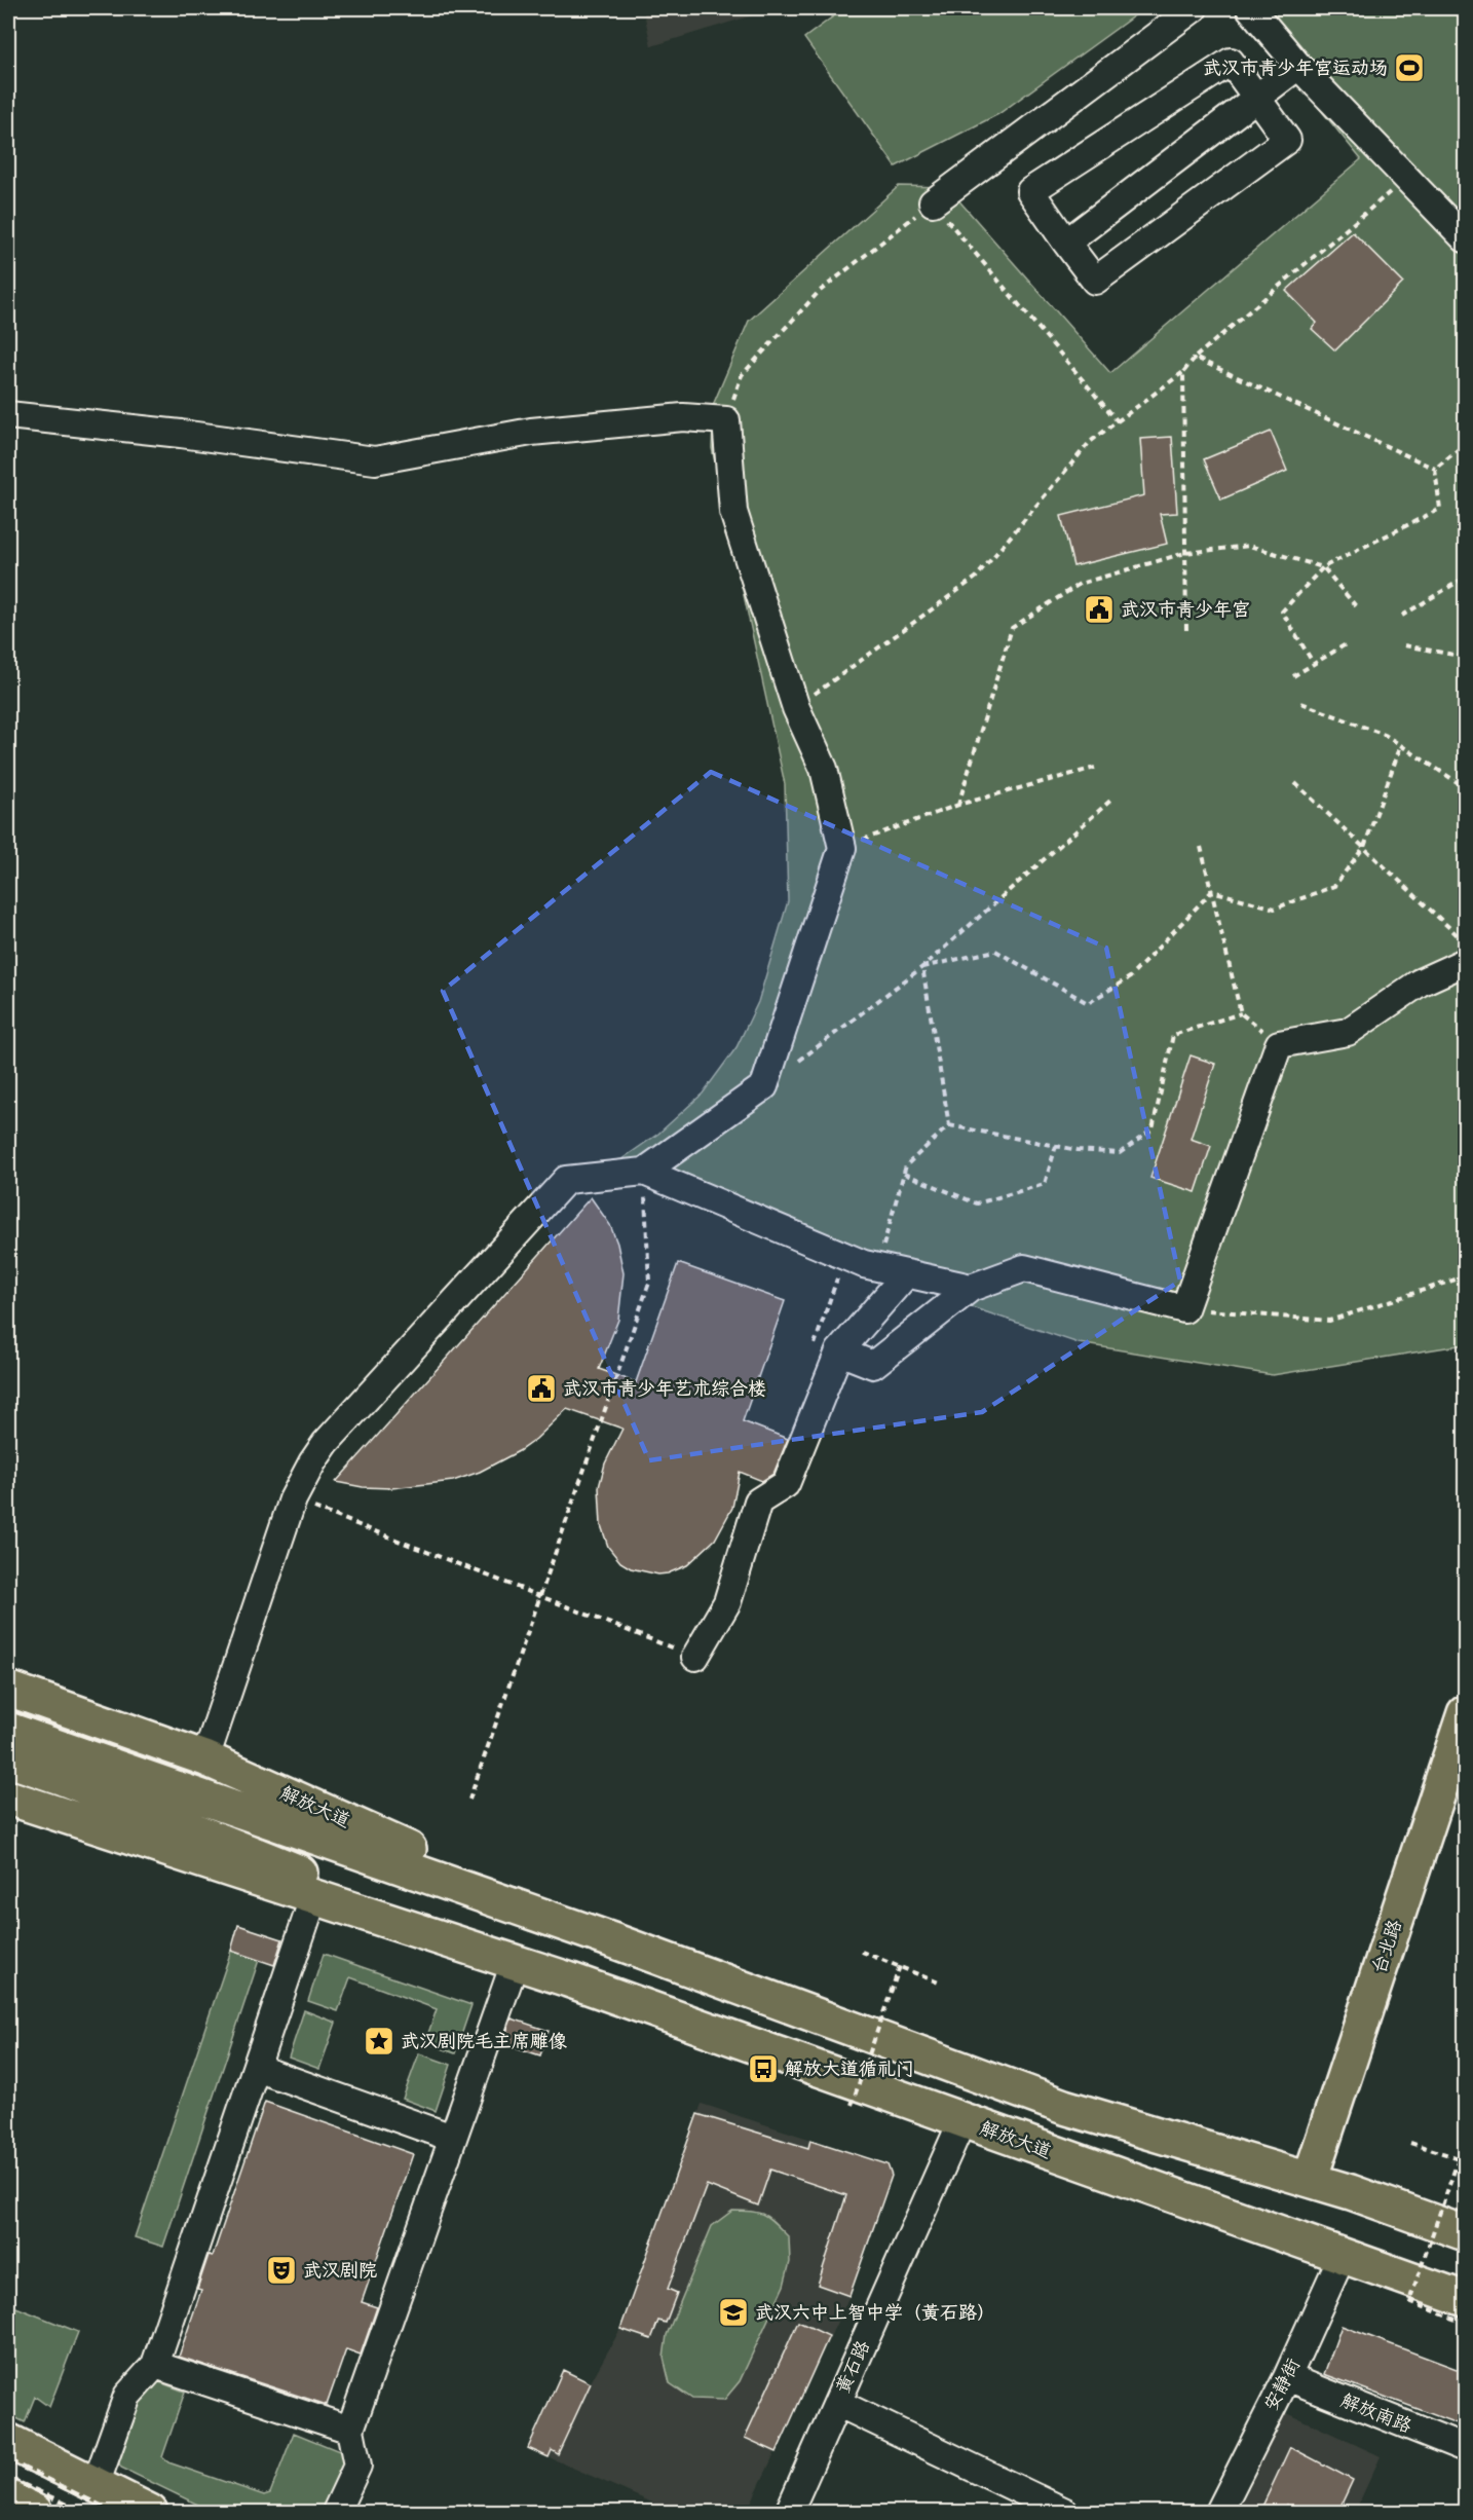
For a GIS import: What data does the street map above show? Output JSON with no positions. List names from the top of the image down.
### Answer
{
  "streets": {
    "main road": ["解放大道", "台北路"],
    "street": ["黄石路", "安静街", "解放南路"]
  },
  "crossings": [
    ["解放大道", "台北路"],
    ["解放大道", "黄石路"],
    ["解放大道", "安静街"],
    ["安静街", "解放南路"]
  ],
  "places": {
    "sports": ["武汉市青少年宫运动场"],
    "public building": ["武汉市青少年宫", "武汉市青少年艺术综合楼"],
    "place": ["武汉剧院毛主席雕像"],
    "bus stop": ["解放大道循礼门"],
    "theatre": ["武汉剧院"],
    "school or university": ["武汉六中上智中学（黄石路）"]
  }
}
